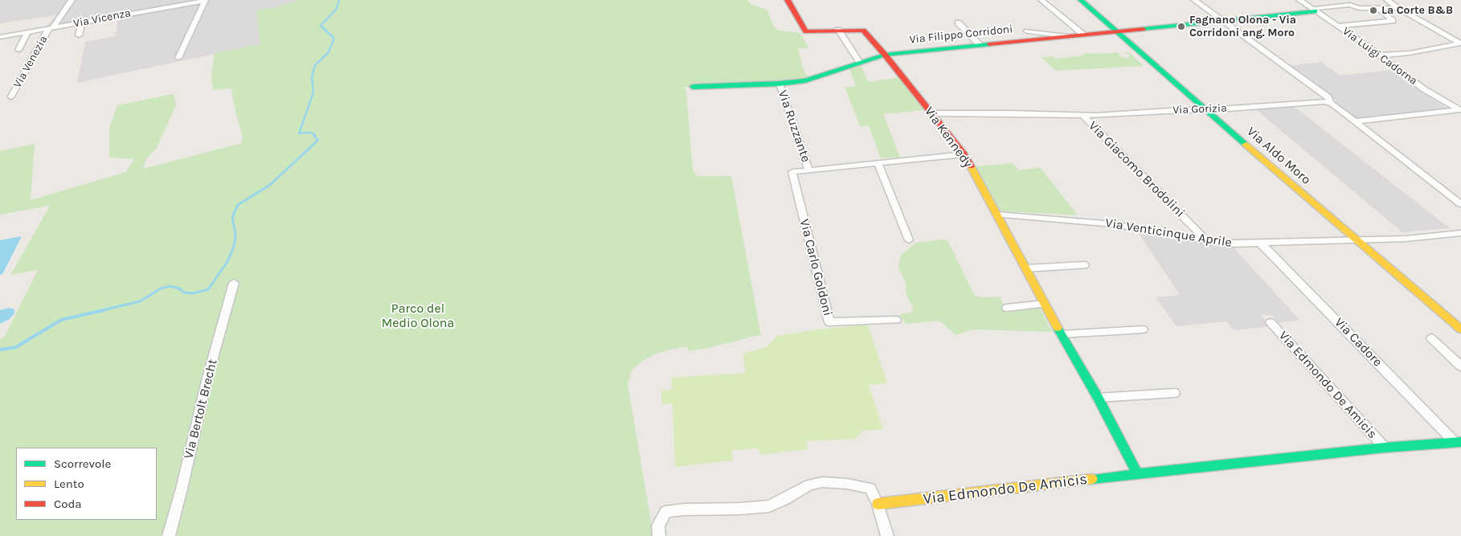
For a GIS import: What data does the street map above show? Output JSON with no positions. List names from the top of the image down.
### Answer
{
  "streets": {
    "street": [
      "Via Vicenza",
      "Via Filippo Corridoni",
      "Via Luigi Cadorna",
      "Via Venezia",
      "Via Gorizia",
      "Via Ruzzante",
      "Via Kennedy",
      "Via Aldo Moro",
      "Via Giacomo Brodolini",
      "Via Venticinque Aprile",
      "Via Carlo Goldoni",
      "Via Cadore",
      "Via Edmondo De Amicis",
      "Via Bertolt Brecht"
    ]
  },
  "crossings": [
    ["Via Vicenza", "Via Venezia"],
    ["Via Filippo Corridoni", "Via Luigi Cadorna"],
    ["Via Filippo Corridoni", "Via Ruzzante"],
    ["Via Filippo Corridoni", "Via Kennedy"],
    ["Via Filippo Corridoni", "Via Aldo Moro"],
    ["Via Gorizia", "Via Kennedy"],
    ["Via Gorizia", "Via Aldo Moro"],
    ["Via Gorizia", "Via Giacomo Brodolini"],
    ["Via Ruzzante", "Via Carlo Goldoni"],
    ["Via Kennedy", "Via Venticinque Aprile"],
    ["Via Kennedy", "Via Edmondo De Amicis"],
    ["Via Aldo Moro", "Via Venticinque Aprile"],
    ["Via Giacomo Brodolini", "Via Venticinque Aprile"],
    ["Via Venticinque Aprile", "Via Cadore"],
    ["Via Cadore", "Via Edmondo De Amicis"]
  ],
  "parks": ["Parco del Medio Olona"],
  "places": ["La Corte B&B", "Fagnano Olona - Via Corridoni ang. Moro"],
  "legend": ["Scorrevole", "Lento", "Coda"]
}
